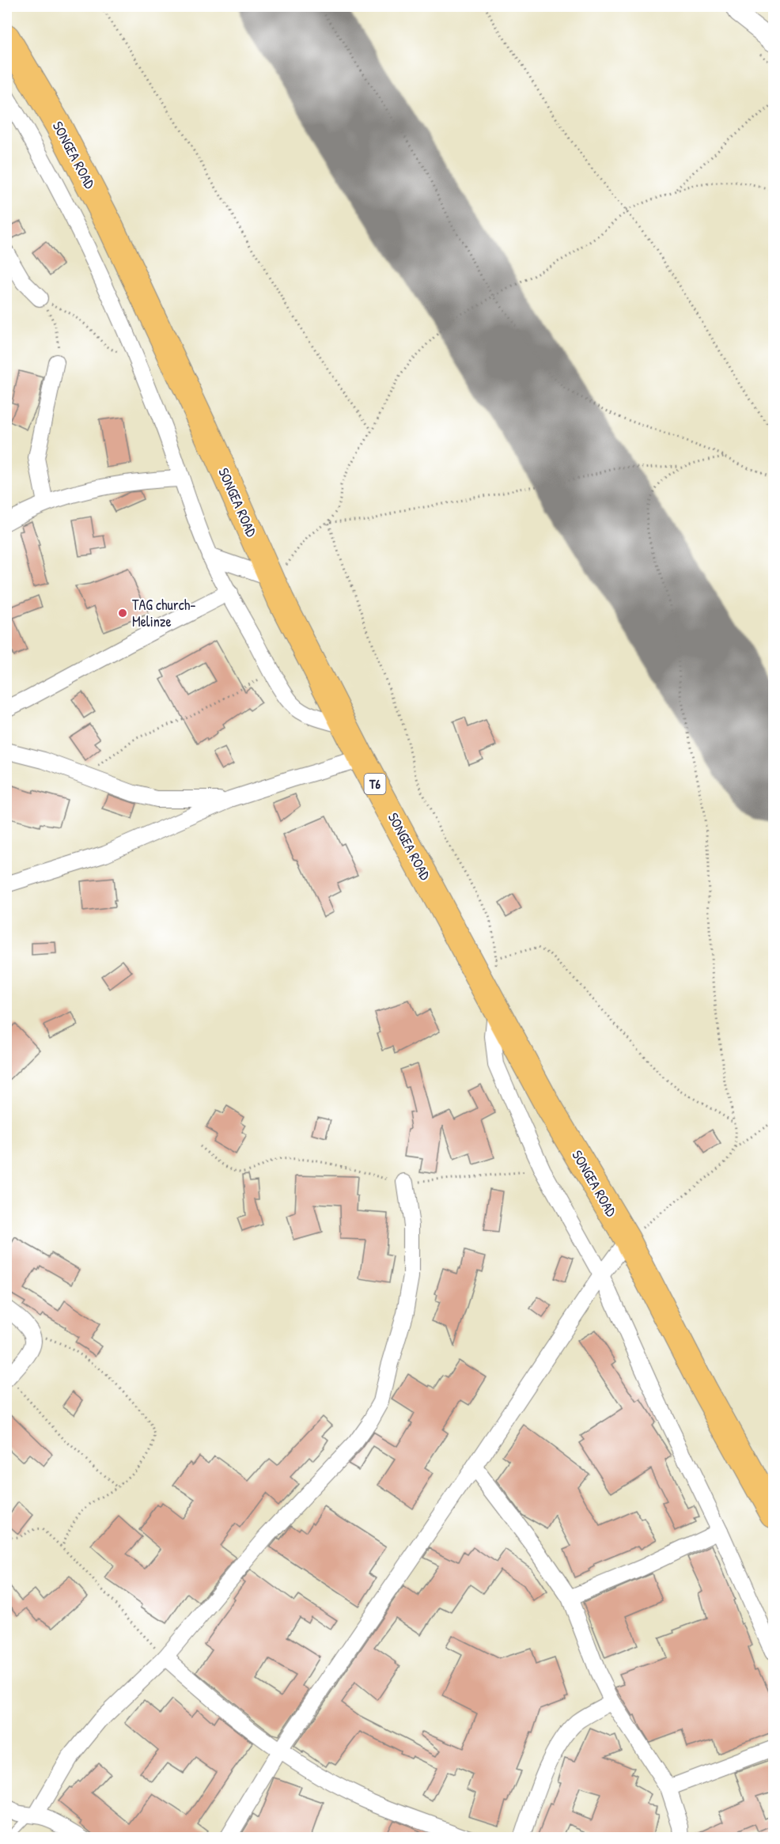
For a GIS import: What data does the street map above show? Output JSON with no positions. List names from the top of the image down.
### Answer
{
  "streets": {
    "highway": ["SONGEA ROAD", "T6"]
  },
  "places": ["TAG church- Melinze"]
}
